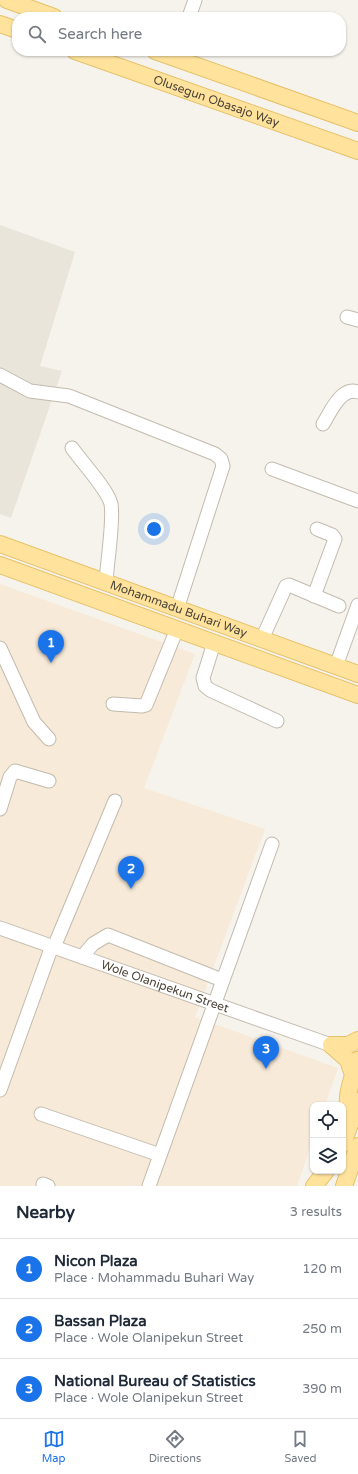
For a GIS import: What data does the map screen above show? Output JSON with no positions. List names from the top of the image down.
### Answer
{
  "streets": {
    "main road": ["Olusegun Obasajo Way", "Mohammadu Buhari Way"],
    "street": ["Wole Olanipekun Street"]
  },
  "page": {
    "search": "Search here",
    "pins": ["1", "2", "3"],
    "heading": ["Nearby", "3 results"],
    "list": [
      {
        "mark": "1",
        "name": "Nicon Plaza",
        "note": "Place · Mohammadu Buhari Way",
        "value": "120 m"
      },
      {
        "mark": "2",
        "name": "Bassan Plaza",
        "note": "Place · Wole Olanipekun Street",
        "value": "250 m"
      },
      {
        "mark": "3",
        "name": "National Bureau of Statistics",
        "note": "Place · Wole Olanipekun Street",
        "value": "390 m"
      }
    ],
    "nav": ["Map", "Directions", "Saved"]
  }
}
